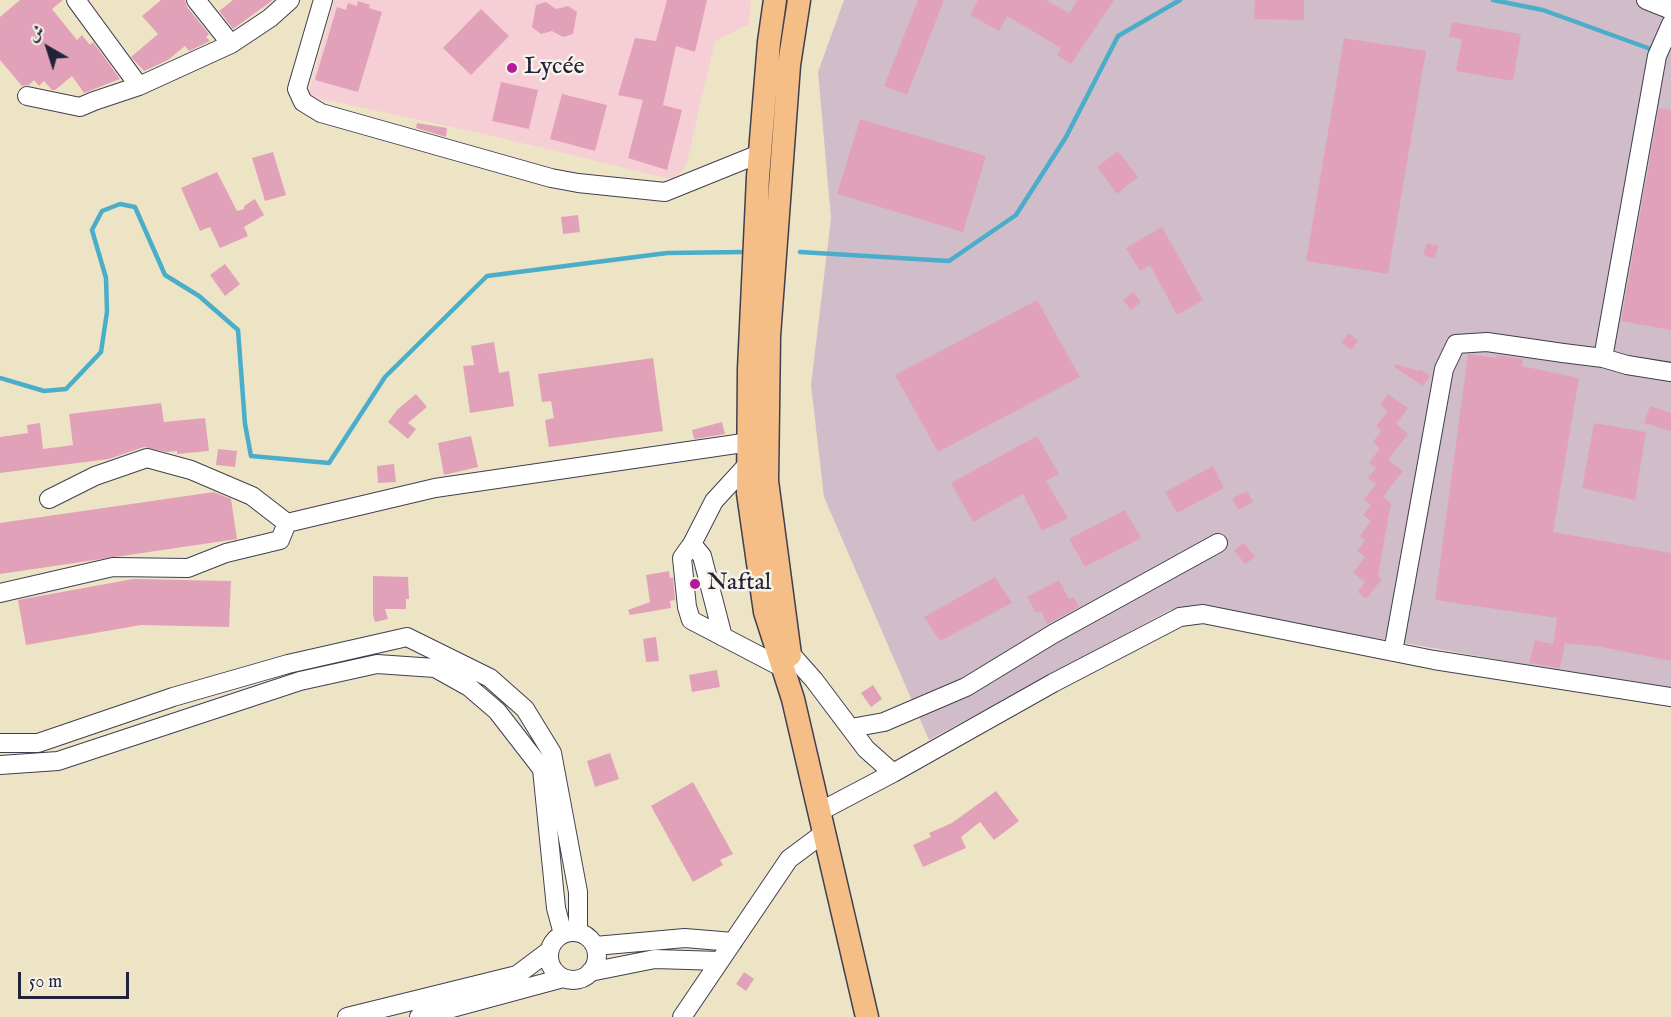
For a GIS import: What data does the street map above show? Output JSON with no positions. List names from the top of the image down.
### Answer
{
  "places": ["Lycée", "Naftal"],
  "scale_bar": "50 m",
  "north": "top left"
}
